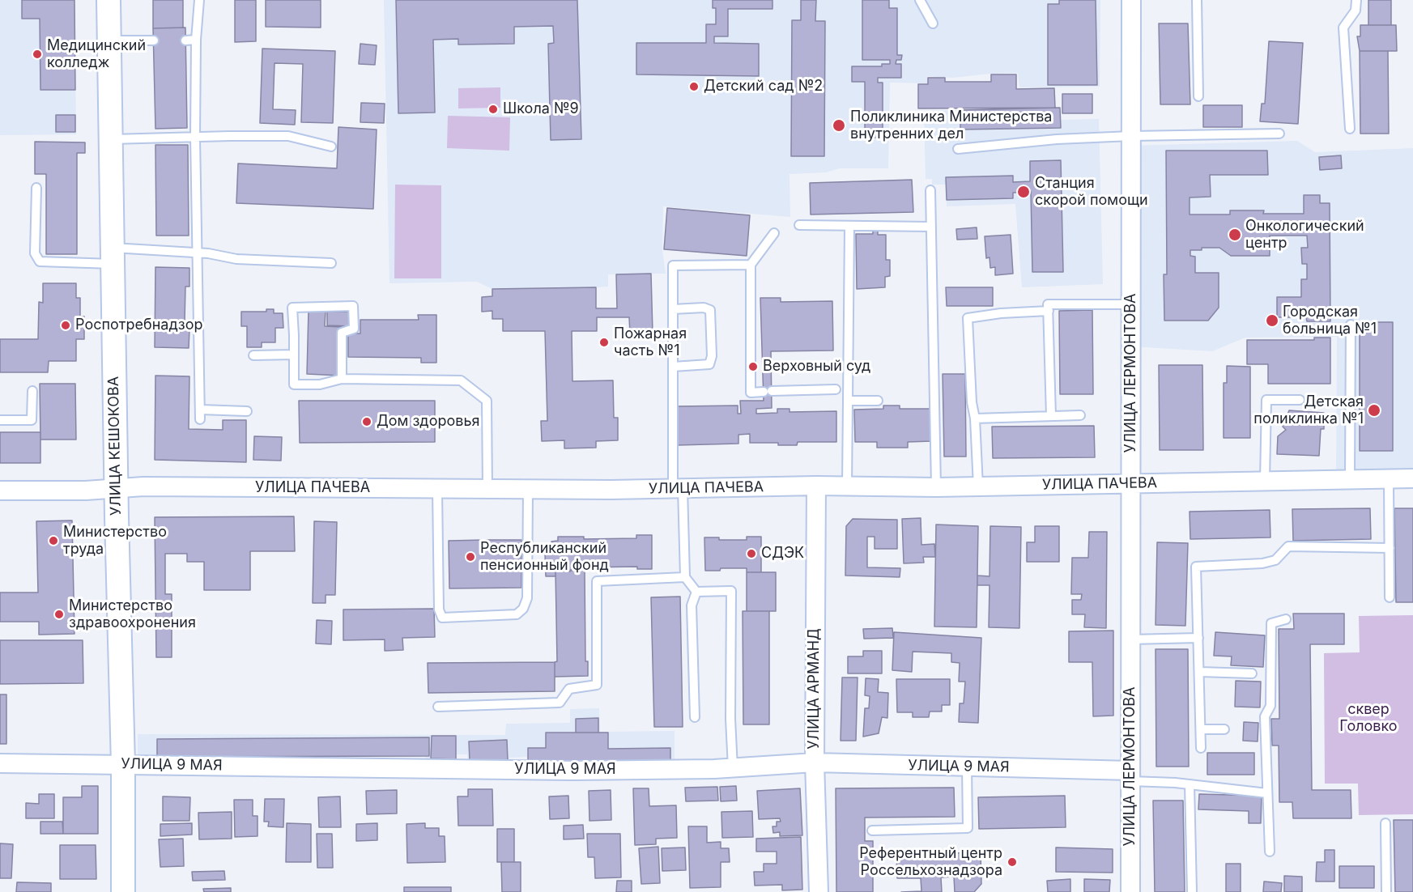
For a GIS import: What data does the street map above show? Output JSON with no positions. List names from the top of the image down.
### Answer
{
  "streets": {
    "street": [
      "УЛИЦА ЛЕРМОНТОВА",
      "УЛИЦА КЕШОКОВА",
      "УЛИЦА ПАЧЕВА",
      "УЛИЦА АРМАНД",
      "УЛИЦА 9 МАЯ"
    ]
  },
  "crossings": [
    ["УЛИЦА ЛЕРМОНТОВА", "УЛИЦА ПАЧЕВА"],
    ["УЛИЦА ЛЕРМОНТОВА", "УЛИЦА 9 МАЯ"],
    ["УЛИЦА КЕШОКОВА", "УЛИЦА ПАЧЕВА"],
    ["УЛИЦА КЕШОКОВА", "УЛИЦА 9 МАЯ"],
    ["УЛИЦА ПАЧЕВА", "УЛИЦА АРМАНД"],
    ["УЛИЦА АРМАНД", "УЛИЦА 9 МАЯ"]
  ],
  "parks": ["сквер Головко"],
  "places": [
    "Медицинский колледж",
    "Детский сад №2",
    "Школа №9",
    "Поликлиника Министерства внутренних дел",
    "Станция скорой помощи",
    "Онкологический центр",
    "Городская больница №1",
    "Роспотребнадзор",
    "Пожарная часть №1",
    "Верховный суд",
    "Детская поликлинка №1",
    "Дом здоровья",
    "Министерство труда",
    "СДЭК",
    "Республиканский пенсионный фонд",
    "Министерство здравоохронения",
    "Референтный центр Россельхознадзора"
  ]
}
